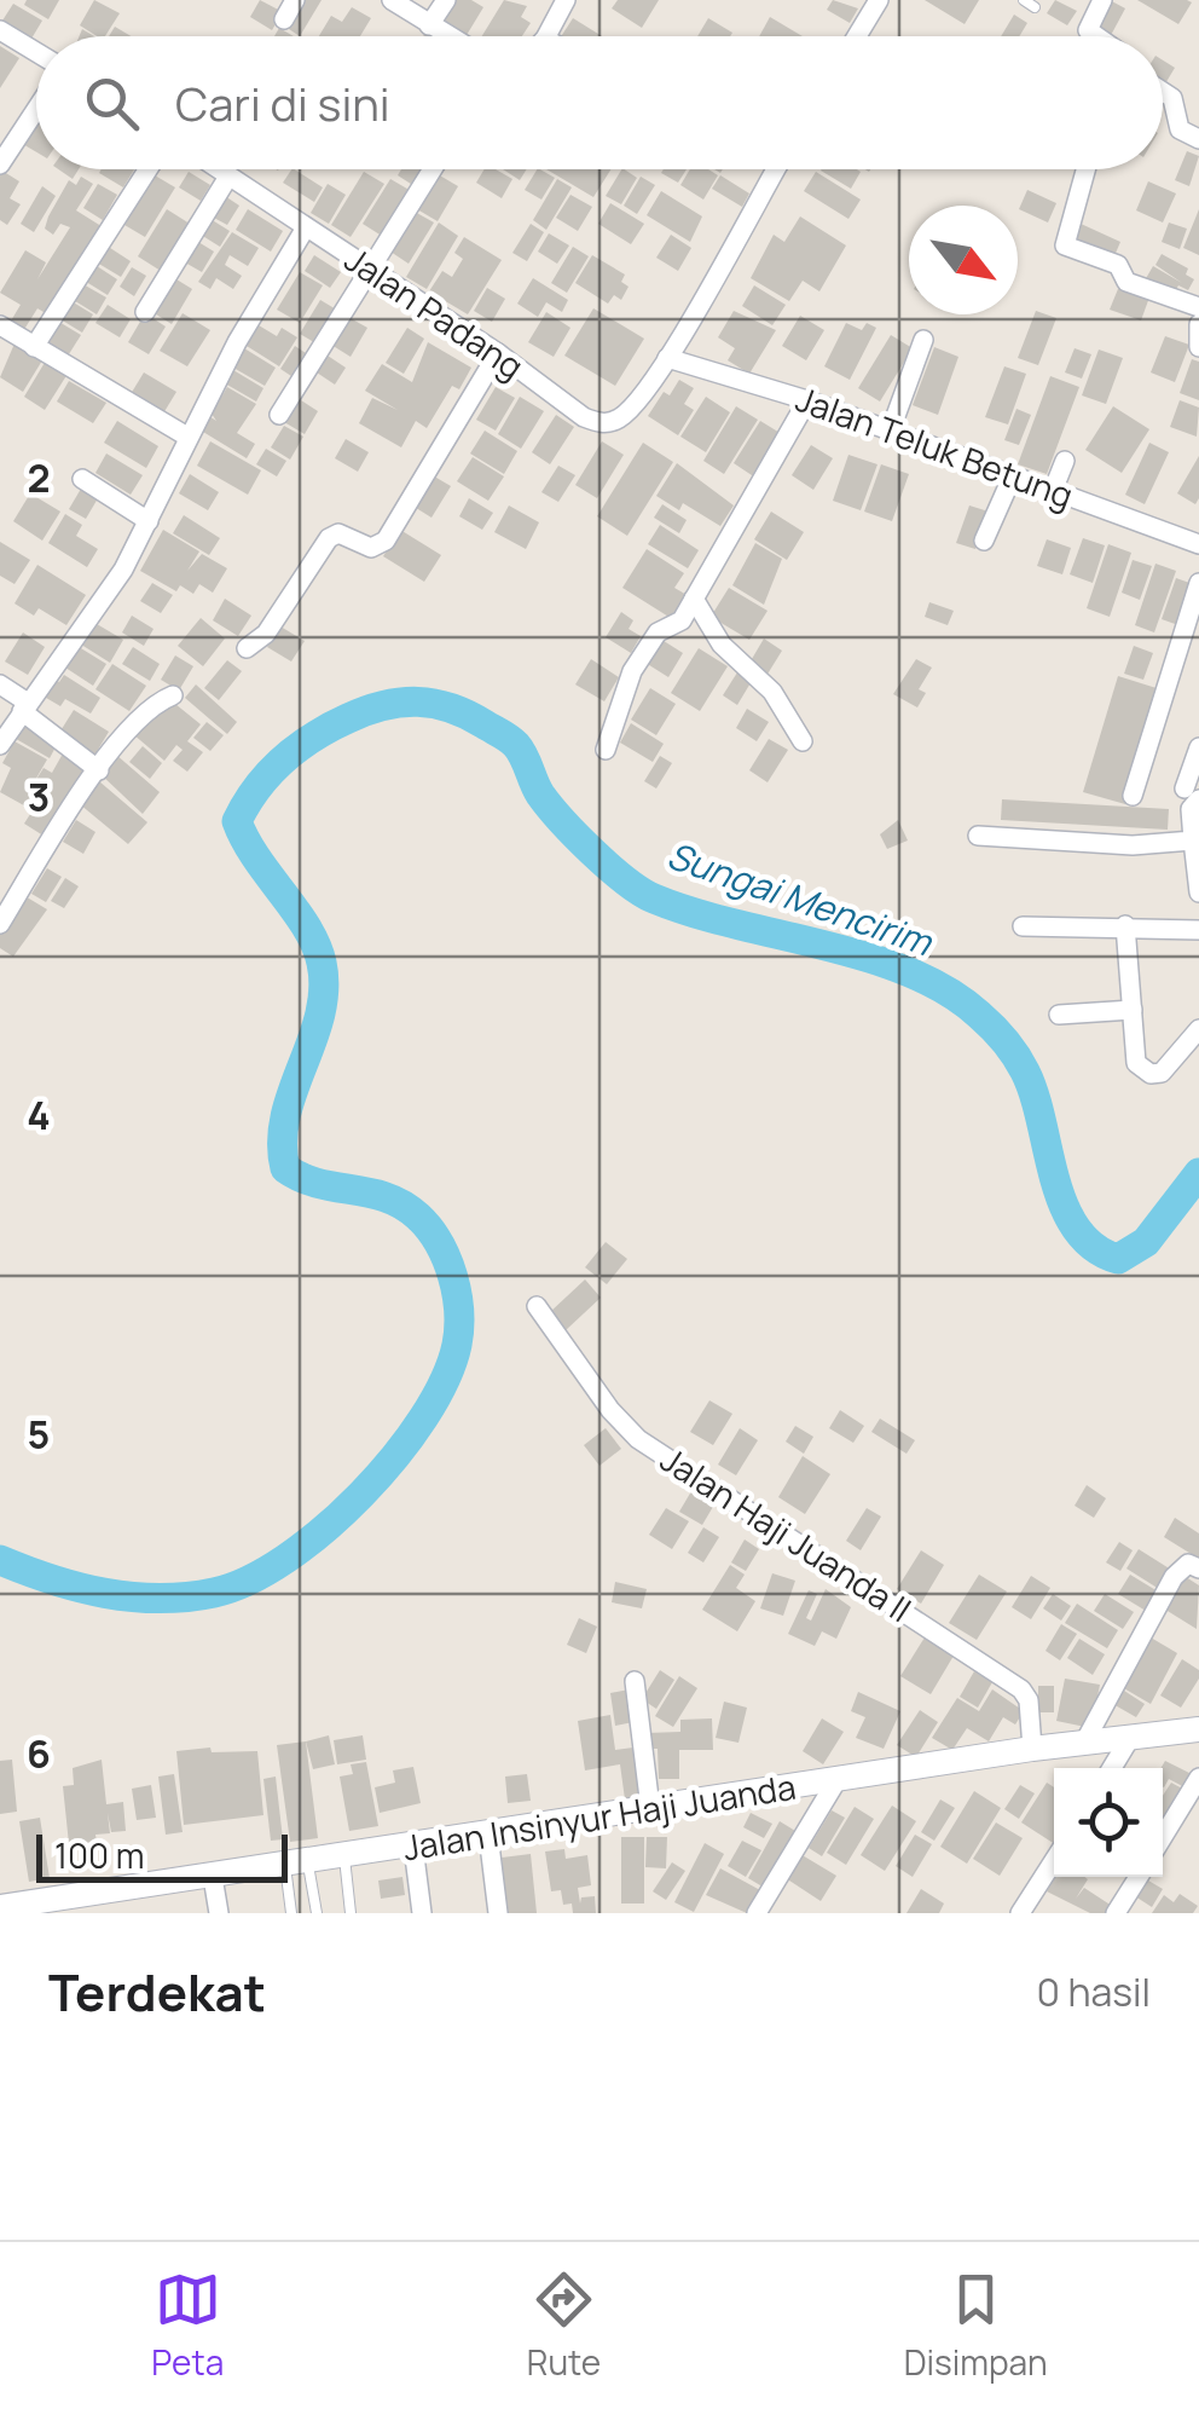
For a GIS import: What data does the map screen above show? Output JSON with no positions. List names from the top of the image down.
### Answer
{
  "streets": {
    "street": [
      "Jalan Padang",
      "Jalan Teluk Betung",
      "Jalan Haji Juanda II",
      "Jalan Insinyur Haji Juanda"
    ]
  },
  "crossings": [
    ["Jalan Padang", "Jalan Teluk Betung"],
    ["Jalan Haji Juanda II", "Jalan Insinyur Haji Juanda"]
  ],
  "water": ["Sungai Mencirim"],
  "scale_bar": "100 m",
  "north": "bottom right",
  "page": {
    "search": "Cari di sini",
    "scale": "100 m",
    "heading": ["Terdekat", "0 hasil"],
    "nav": ["Peta", "Rute", "Disimpan"]
  },
  "grid": {
    "rows": [
      "2",
      "3",
      "4",
      "5",
      "6"
    ]
  }
}
